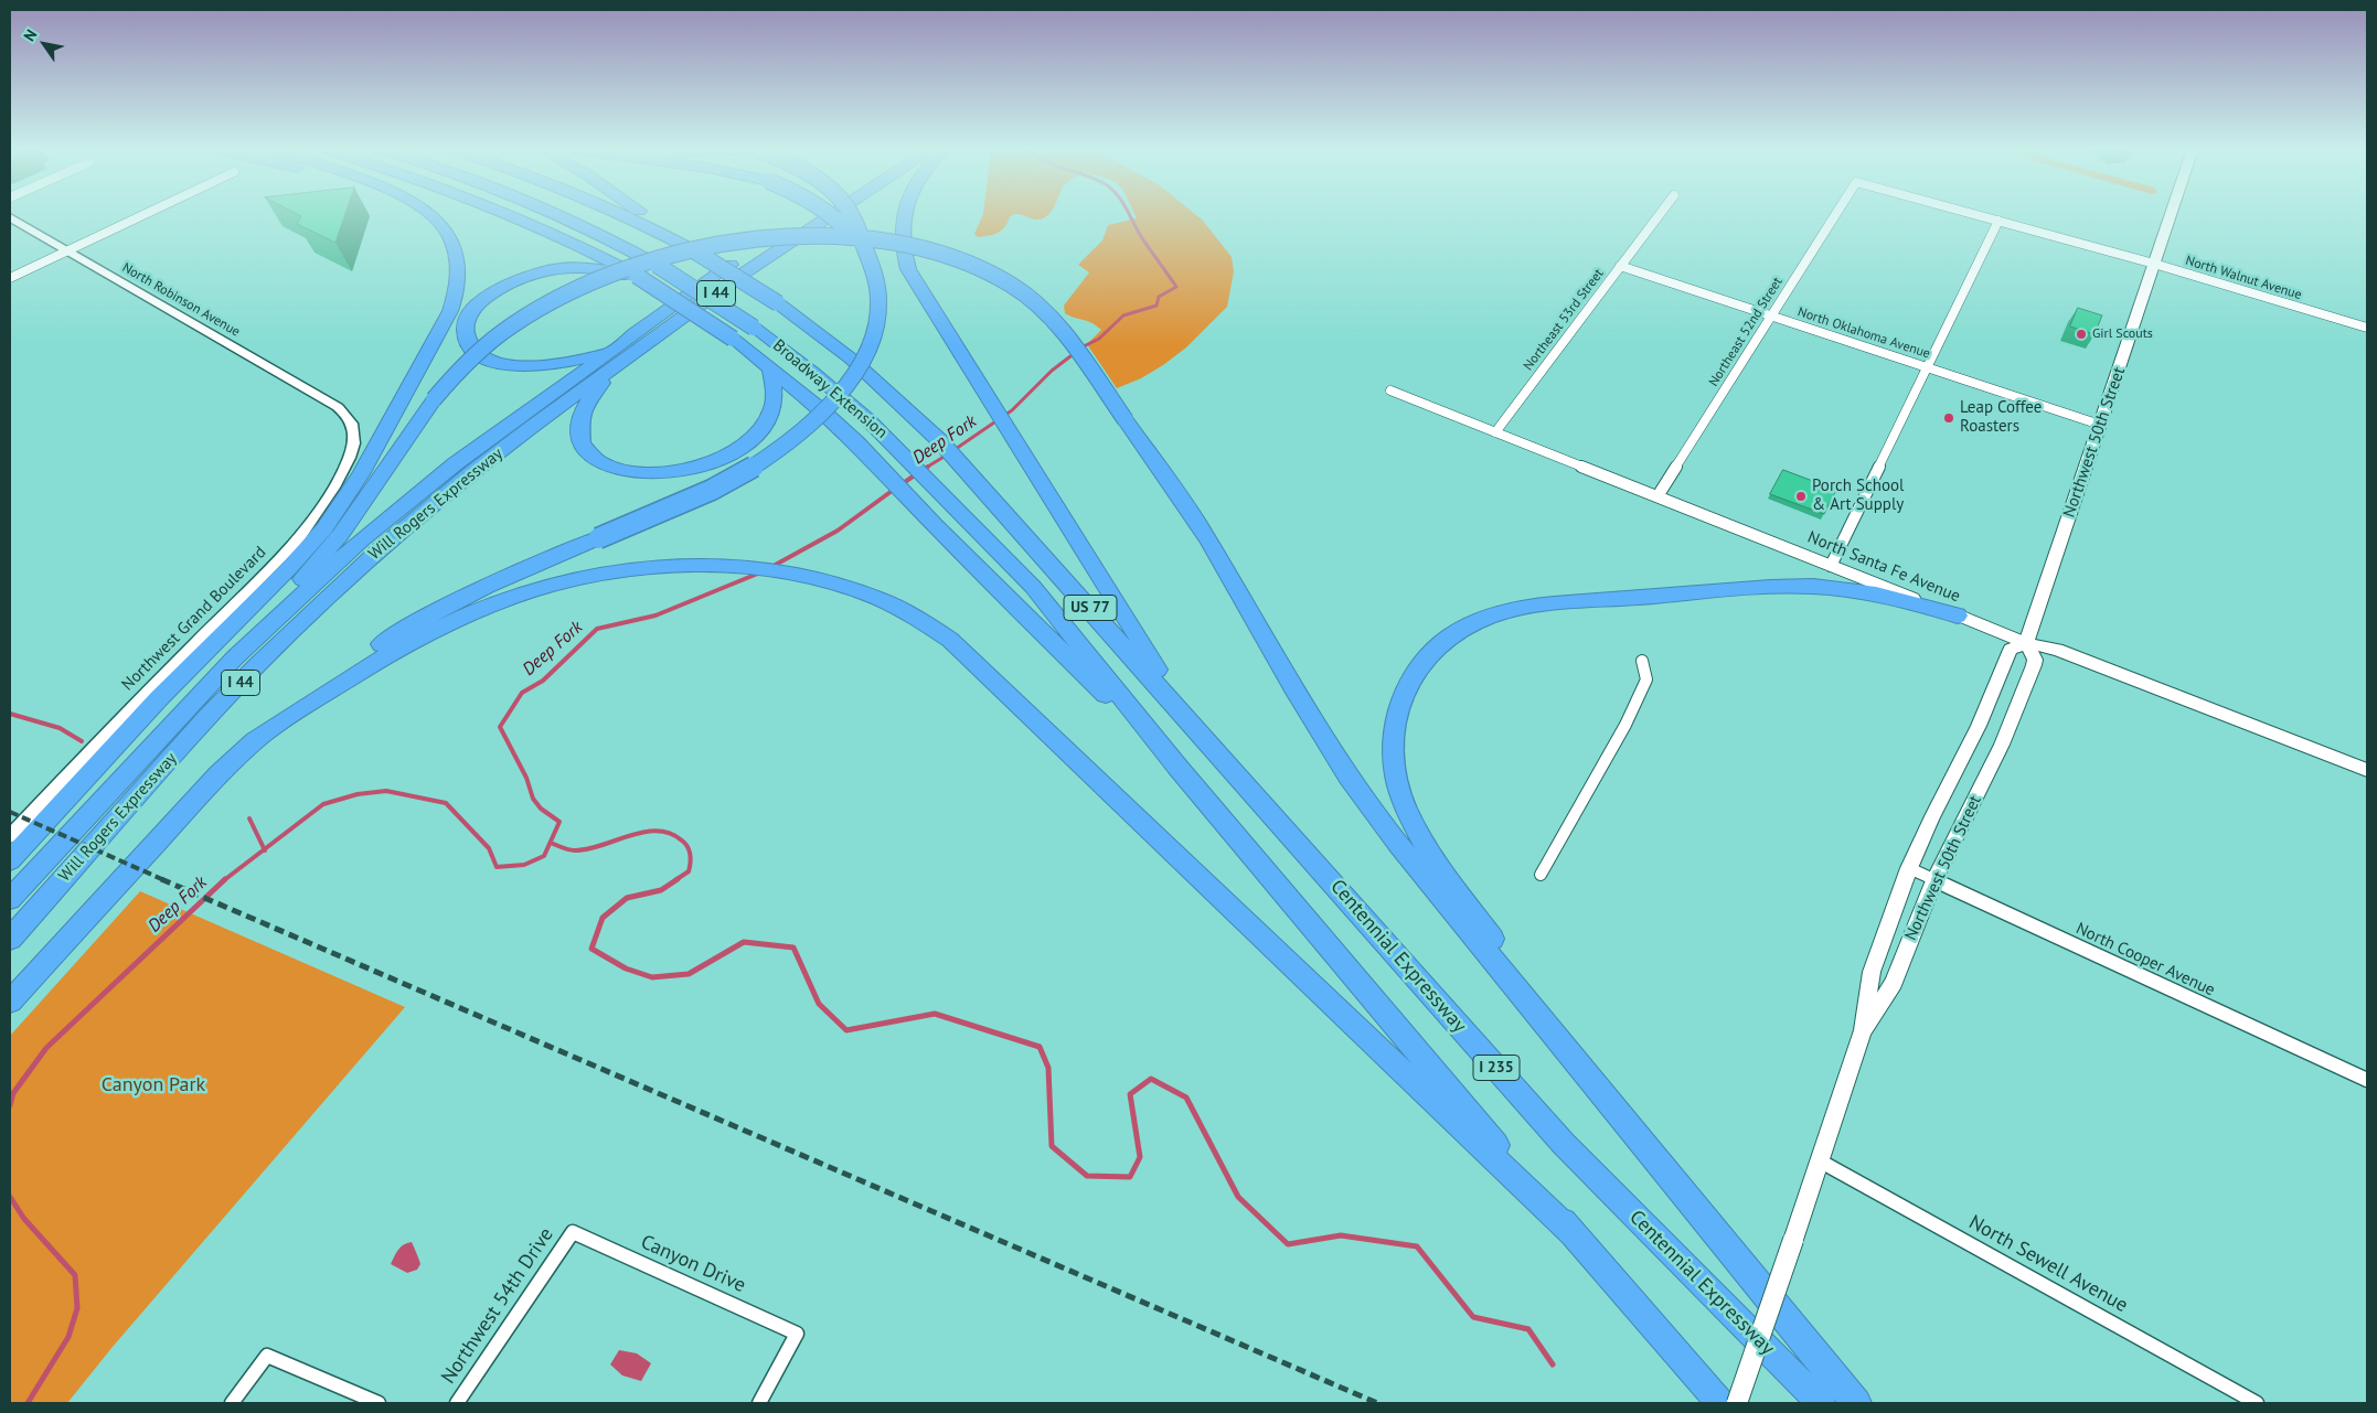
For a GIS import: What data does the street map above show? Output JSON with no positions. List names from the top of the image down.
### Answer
{
  "streets": {
    "highway": [
      "I 44",
      "Broadway Extension",
      "Will Rogers Expressway",
      "US 77",
      "Centennial Expressway",
      "I 235"
    ],
    "main road": ["Northwest 50th Street", "North Santa Fe Avenue"],
    "street": [
      "North Walnut Avenue",
      "North Robinson Avenue",
      "Northeast 53rd Street",
      "Northeast 52nd Street",
      "North Oklahoma Avenue",
      "Northwest Grand Boulevard",
      "North Cooper Avenue",
      "Canyon Drive",
      "North Sewell Avenue",
      "Northwest 54th Drive"
    ]
  },
  "crossings": [
    ["North Walnut Avenue", "Northwest 50th Street"],
    ["North Robinson Avenue", "Northwest Grand Boulevard"],
    ["Northeast 53rd Street", "North Oklahoma Avenue"],
    ["Northeast 53rd Street", "North Santa Fe Avenue"],
    ["Northeast 52nd Street", "North Oklahoma Avenue"],
    ["Northeast 52nd Street", "North Santa Fe Avenue"],
    ["North Oklahoma Avenue", "Northwest 50th Street"],
    ["Broadway Extension", "Centennial Expressway"],
    ["Broadway Extension", "I 235"],
    ["Northwest 50th Street", "North Santa Fe Avenue"],
    ["Northwest 50th Street", "North Cooper Avenue"],
    ["Northwest 50th Street", "North Sewell Avenue"],
    ["Canyon Drive", "Northwest 54th Drive"]
  ],
  "water": ["Deep Fork"],
  "parks": ["Canyon Park"],
  "places": ["Girl Scouts", "Leap Coffee Roasters", "Porch School & Art Supply"],
  "north": "top left"
}
